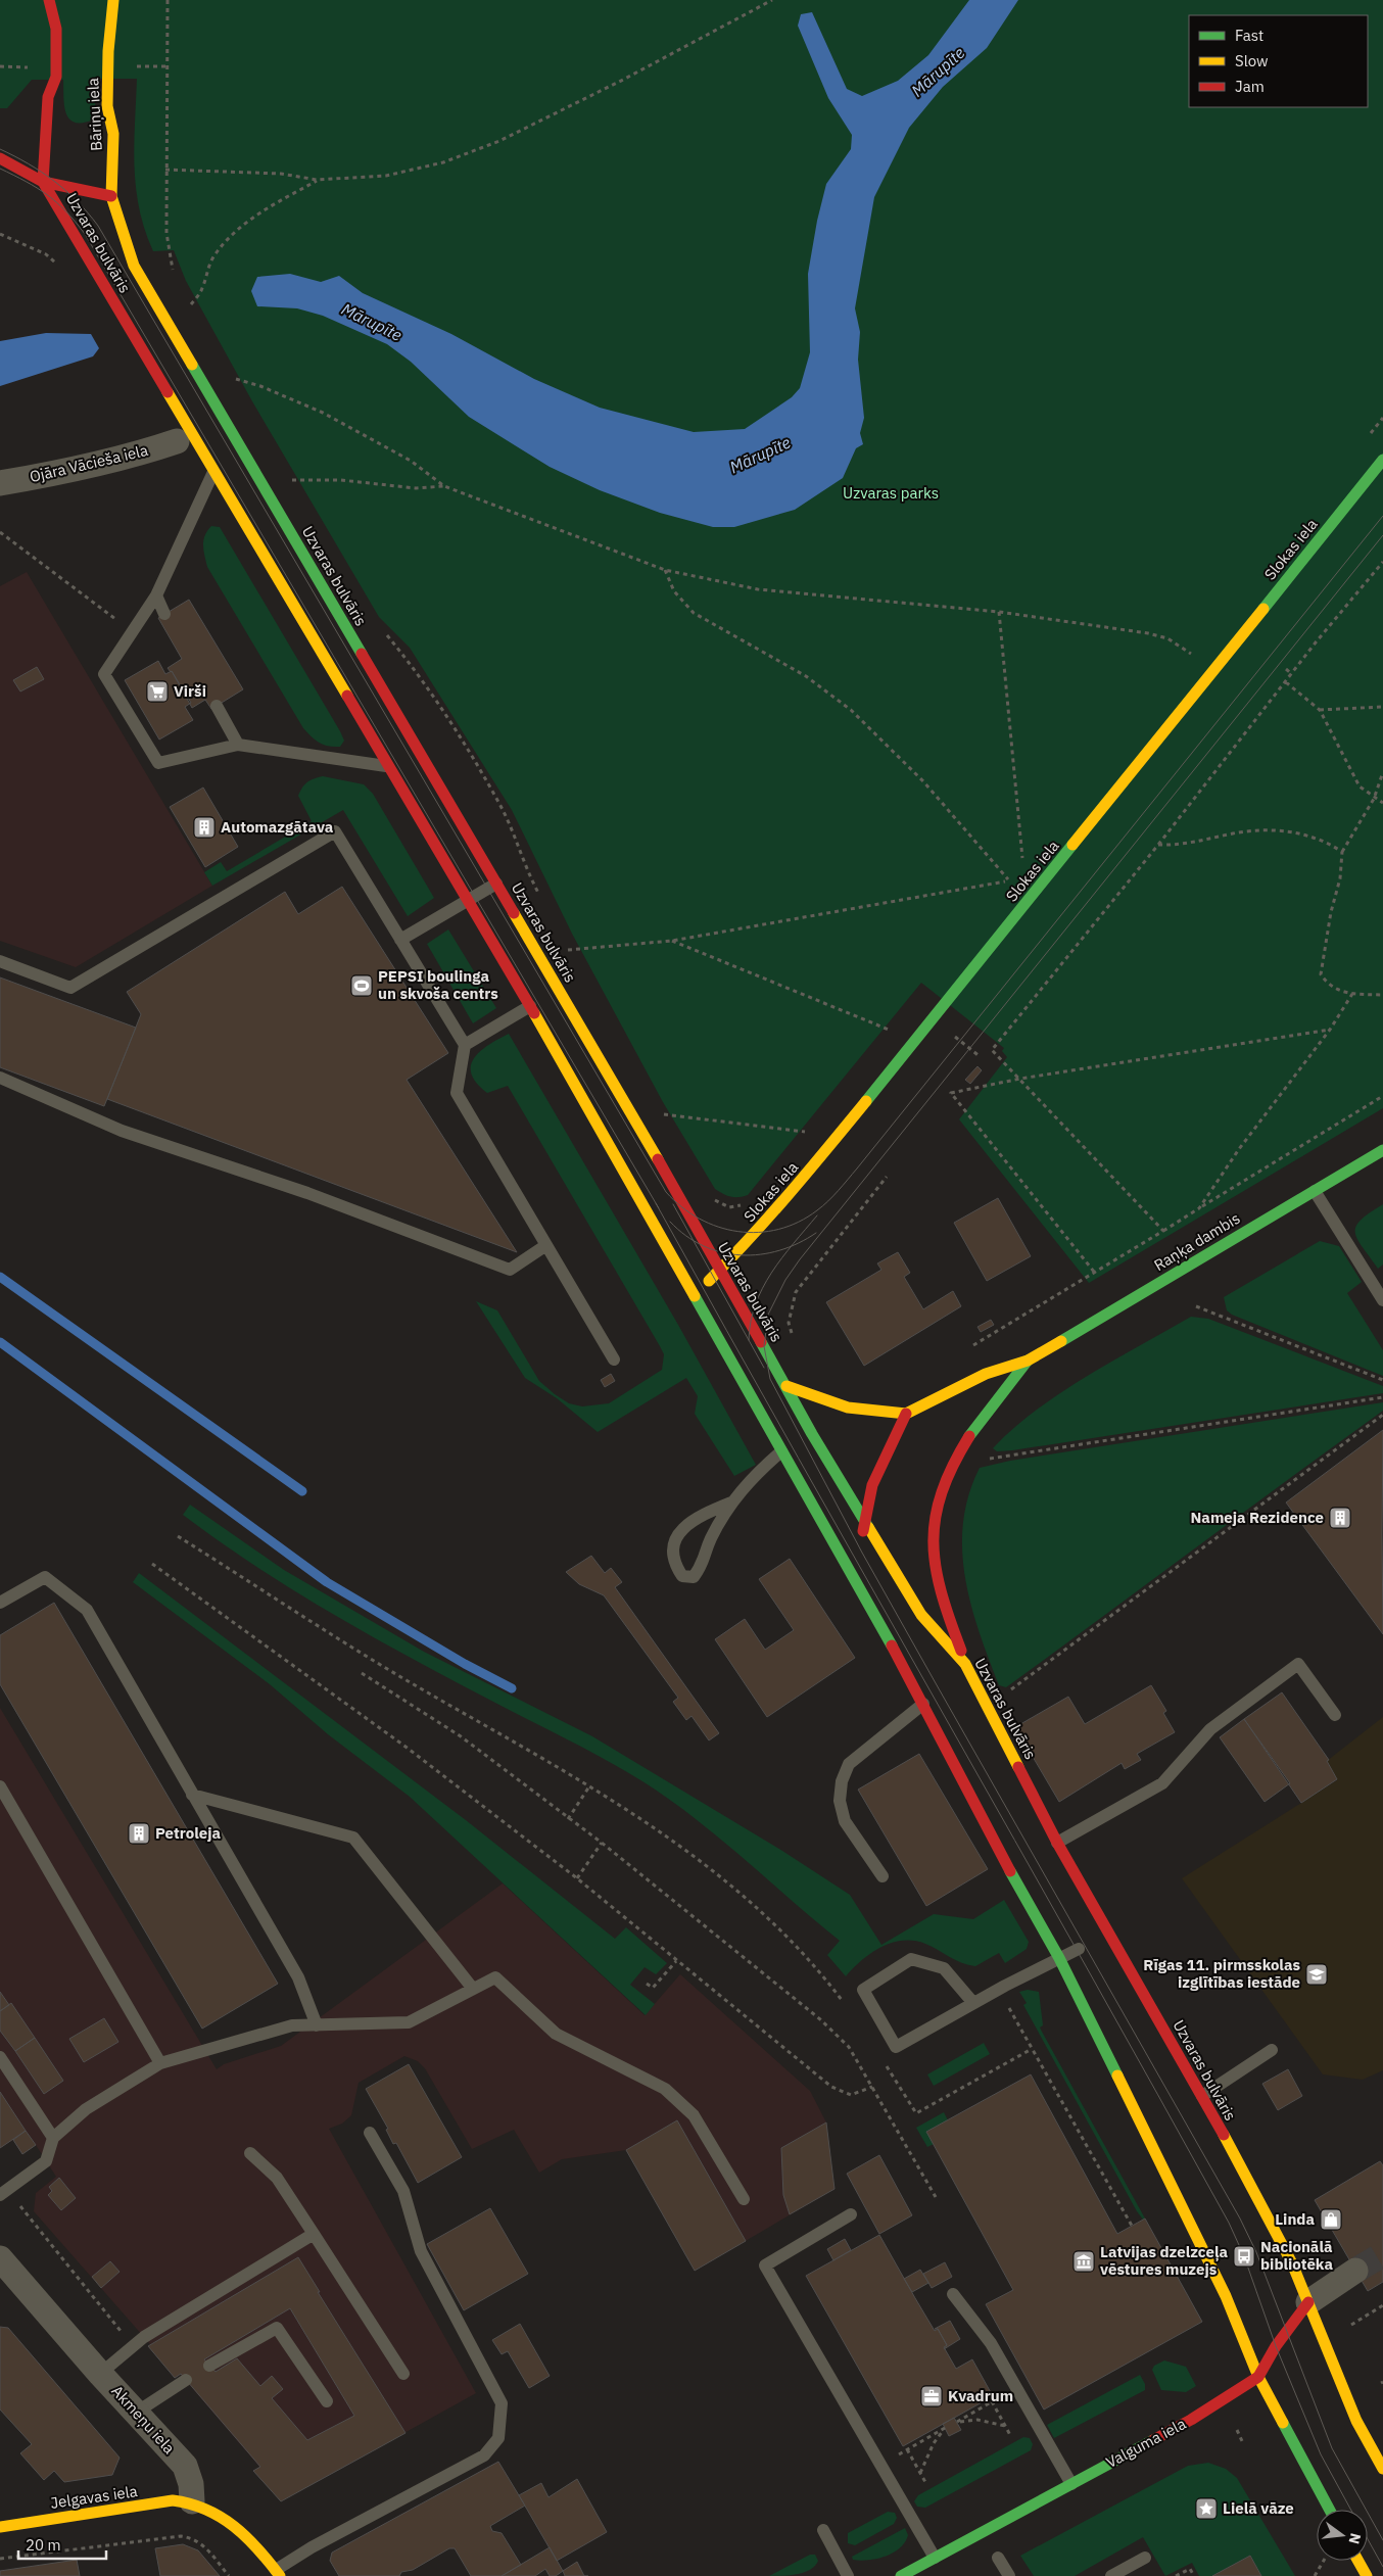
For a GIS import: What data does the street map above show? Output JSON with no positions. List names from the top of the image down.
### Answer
{
  "streets": {
    "main road": [
      "Bāriņu iela",
      "Uzvaras bulvāris",
      "Slokas iela",
      "Raņķa dambis",
      "Valguma iela",
      "Jelgavas iela"
    ],
    "street": ["Ojāra Vācieša iela", "Akmeņu iela"]
  },
  "crossings": [
    ["Bāriņu iela", "Uzvaras bulvāris"],
    ["Uzvaras bulvāris", "Slokas iela"],
    ["Uzvaras bulvāris", "Raņķa dambis"],
    ["Uzvaras bulvāris", "Valguma iela"],
    ["Akmeņu iela", "Jelgavas iela"]
  ],
  "water": ["Mārupīte"],
  "parks": ["Uzvaras parks"],
  "places": {
    "supermarket": ["Virši"],
    "building": ["Automazgātava", "Nameja Rezidence", "Petroleja"],
    "sports": ["PEPSI boulinga un skvoša centrs"],
    "school or university": ["Rīgas 11. pirmsskolas izglītības iestāde"],
    "shop": ["Linda"],
    "bus stop": ["Nacionālā bibliotēka"],
    "museum": ["Latvijas dzelzceļa vēstures muzejs"],
    "office": ["Kvadrum"],
    "place": ["Lielā vāze"]
  },
  "legend": ["Fast", "Slow", "Jam"],
  "scale_bar": "20 m",
  "north": "right"
}
